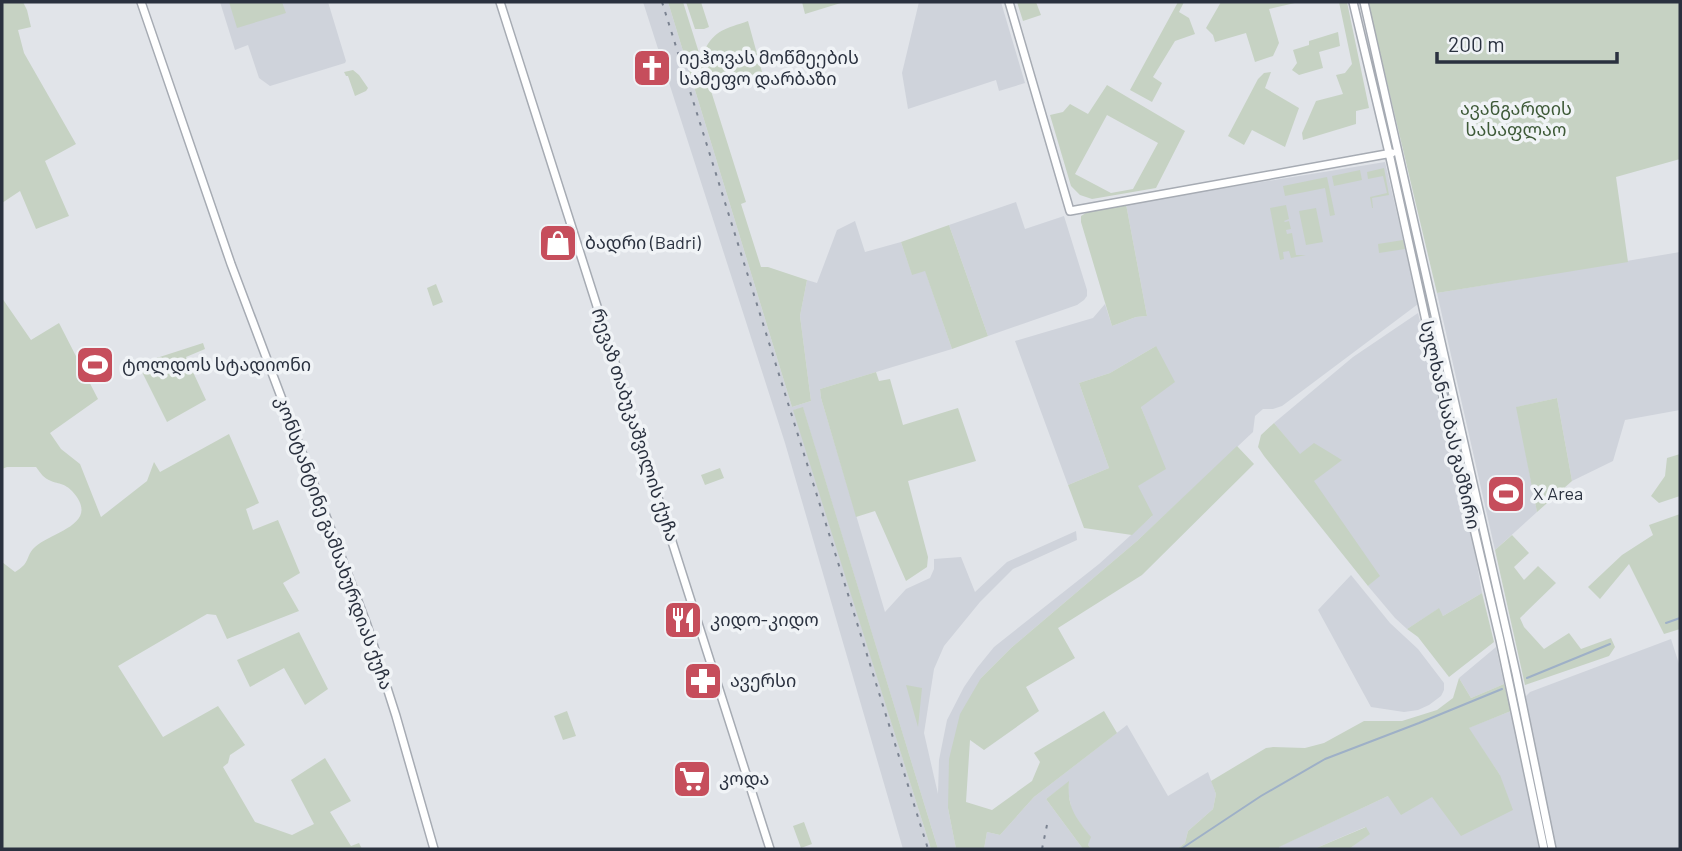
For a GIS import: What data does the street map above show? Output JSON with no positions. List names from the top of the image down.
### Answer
{
  "streets": {
    "main road": ["რევაზ თაბუკაშვილის ქუჩა", "სულხან-საბას გამზირი", "კონსტანტინე გამსახურდიას ქუჩა"]
  },
  "parks": ["ავანგარდის სასაფლაო"],
  "places": {
    "church": ["იეჰოვას მოწმეების სამეფო დარბაზი"],
    "shop": ["ბადრი (Badri)"],
    "sports": ["ტოლდოს სტადიონი", "X Area"],
    "restaurant": ["კიდო-კიდო"],
    "pharmacy": ["ავერსი"],
    "supermarket": ["კოდა"]
  },
  "scale_bar": "200 m"
}
